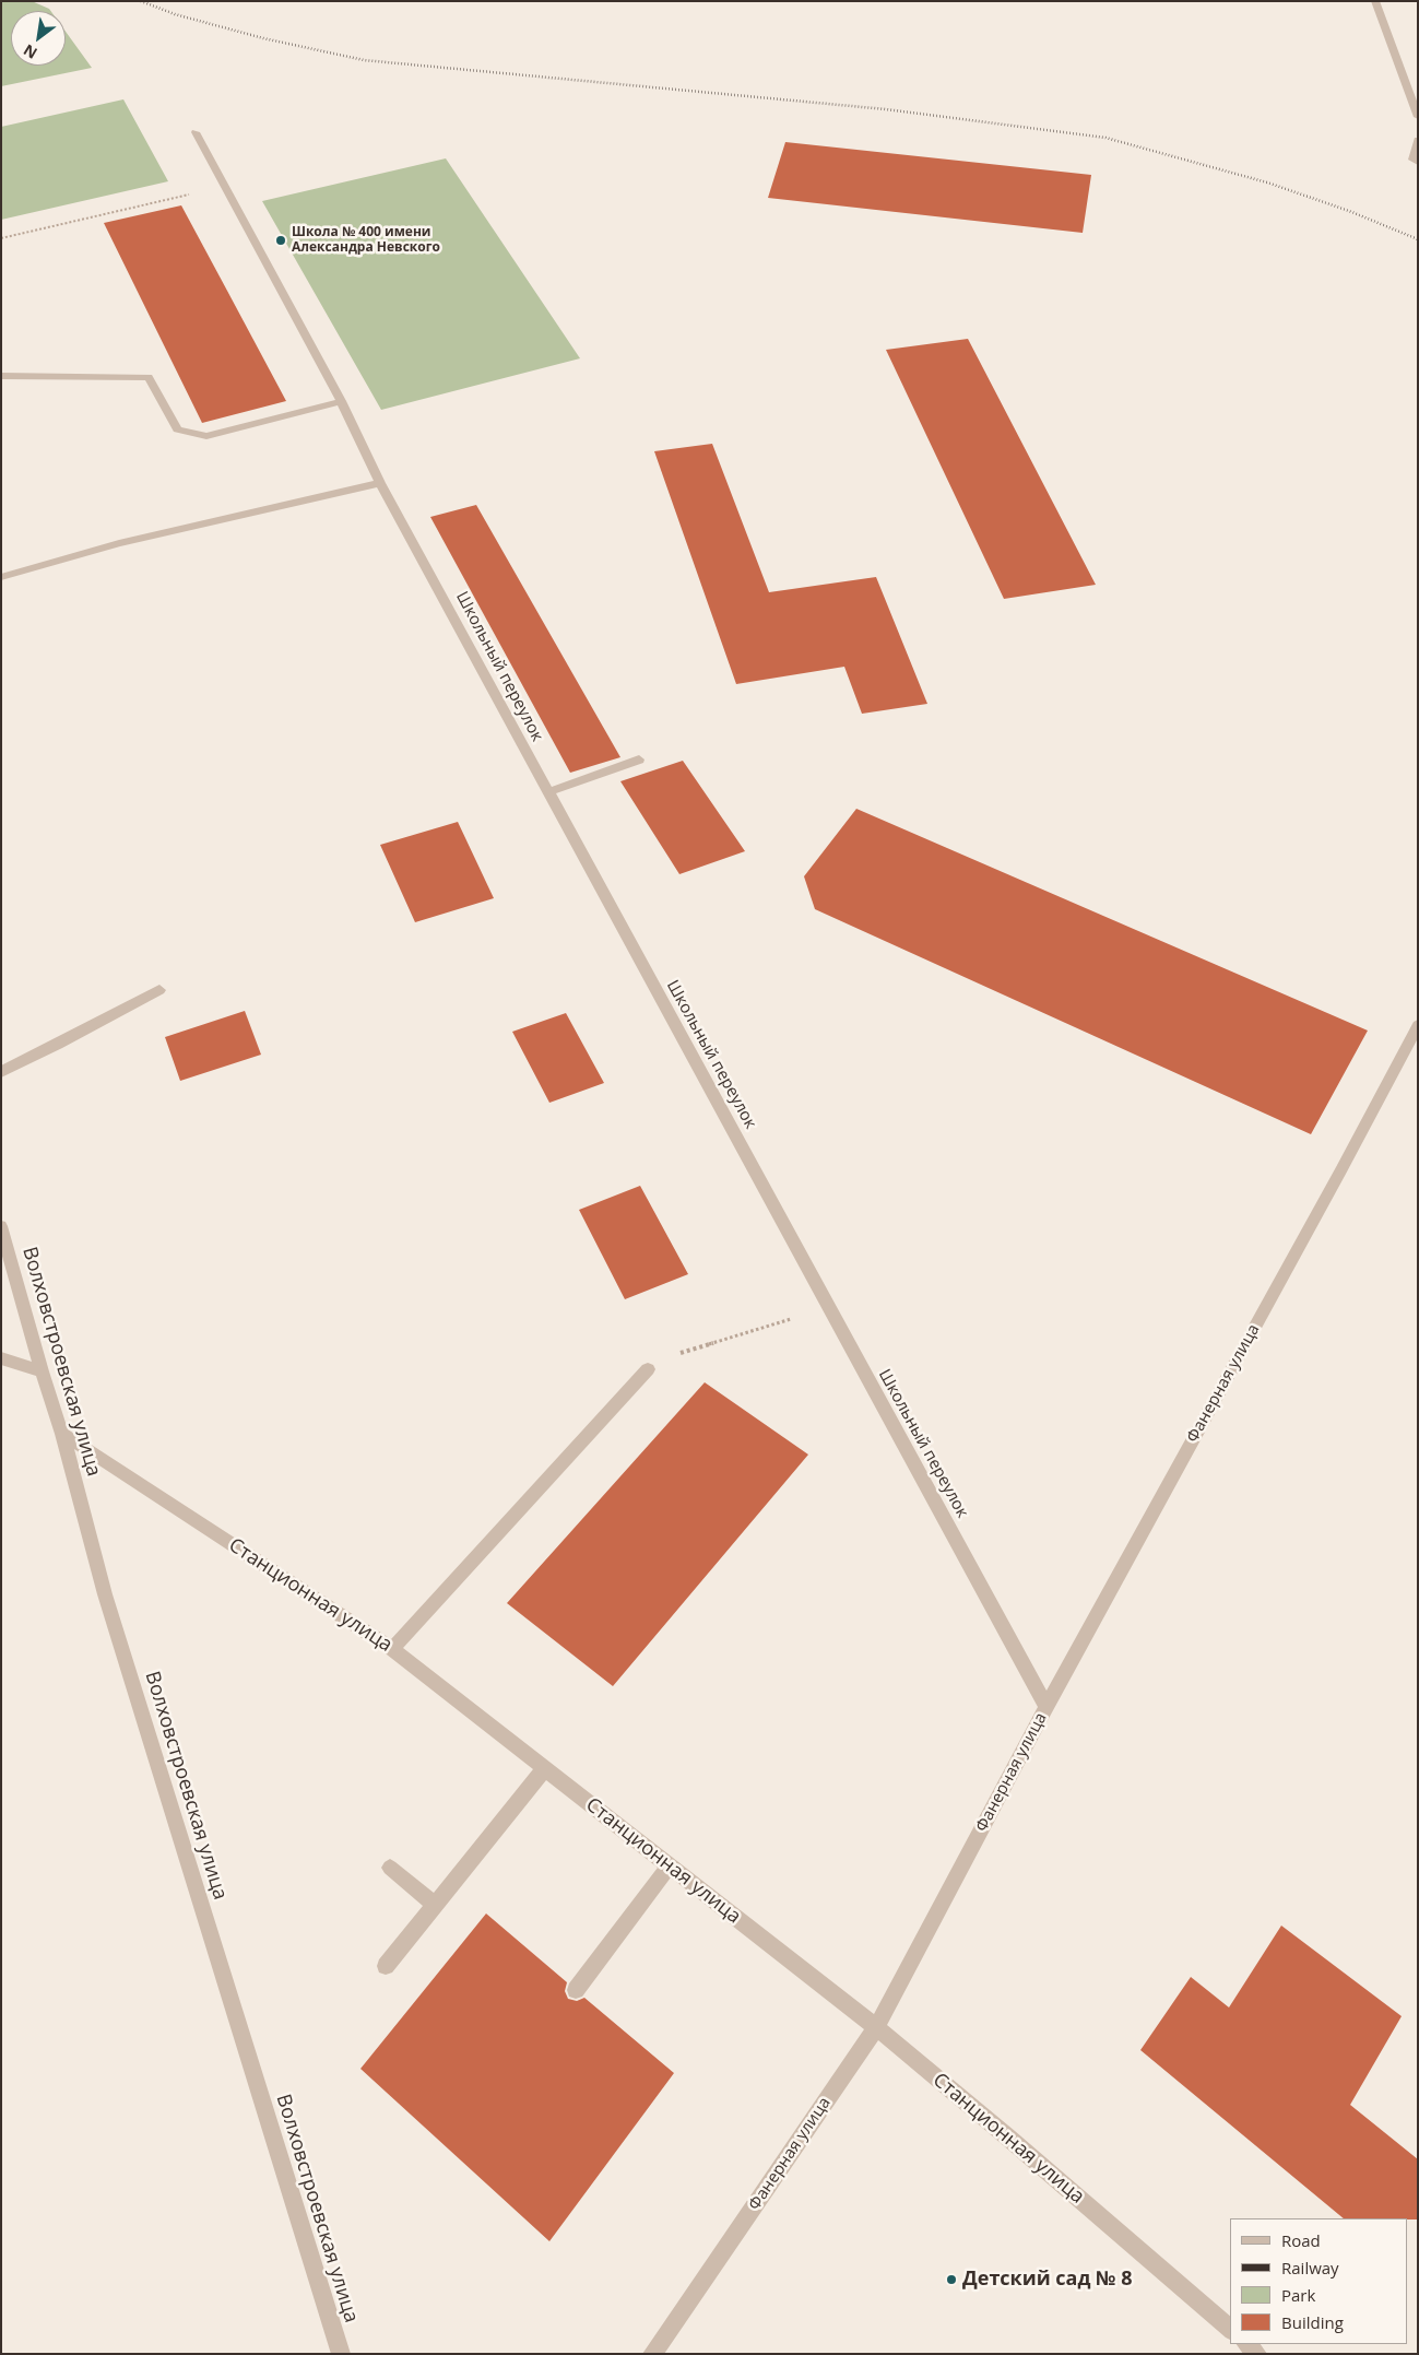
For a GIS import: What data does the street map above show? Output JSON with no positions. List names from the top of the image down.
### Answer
{
  "streets": {
    "street": [
      "Школьный переулок",
      "Волховстроевская улица",
      "Фанерная улица",
      "Станционная улица"
    ]
  },
  "crossings": [
    ["Школьный переулок", "Фанерная улица"],
    ["Волховстроевская улица", "Станционная улица"],
    ["Фанерная улица", "Станционная улица"]
  ],
  "places": ["Школа № 400 имени Александра Невского", "Детский сад № 8"],
  "legend": [
    "Road",
    "Railway",
    "Park",
    "Building"
  ],
  "north": "bottom left"
}
